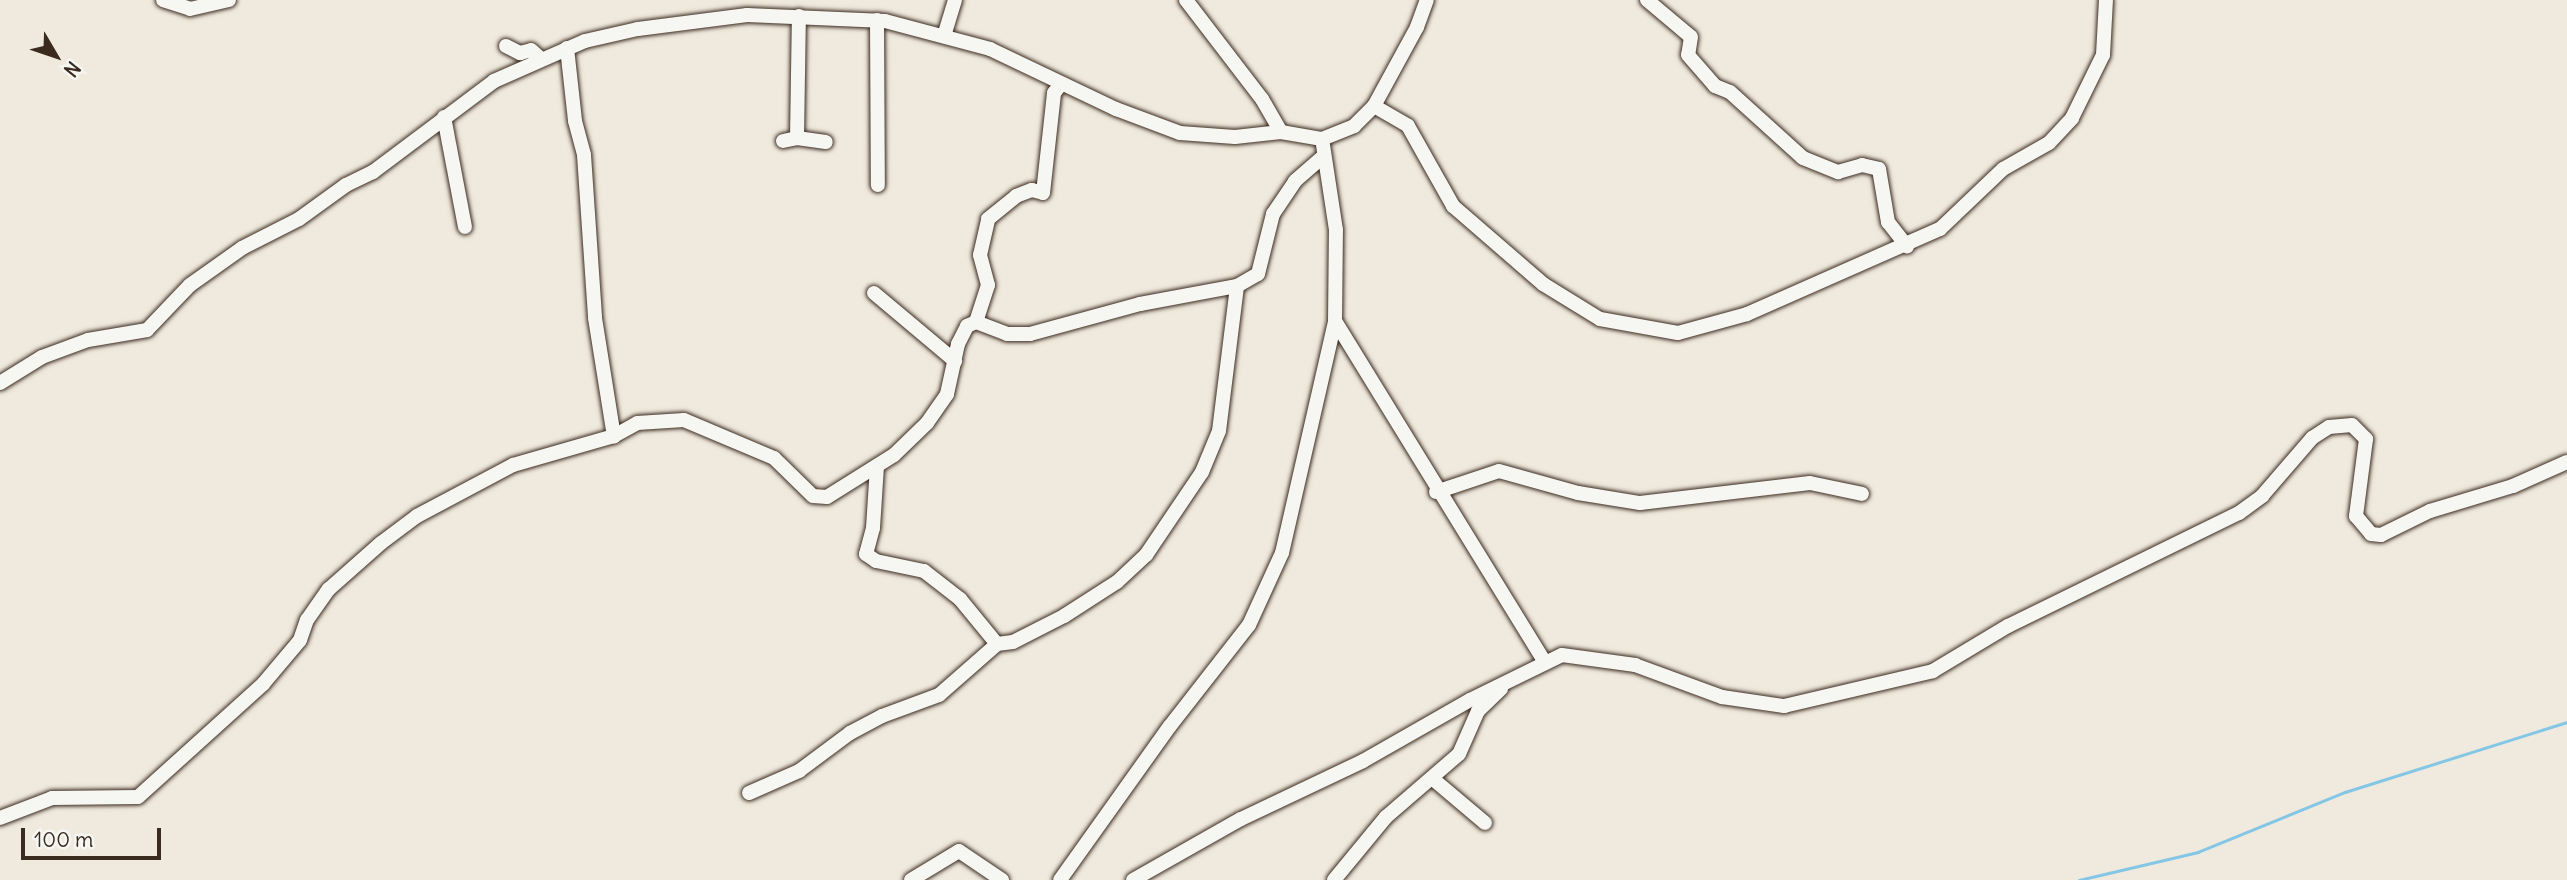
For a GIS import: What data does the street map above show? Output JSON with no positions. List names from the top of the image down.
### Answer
{
  "scale_bar": "100 m",
  "north": "bottom right"
}
